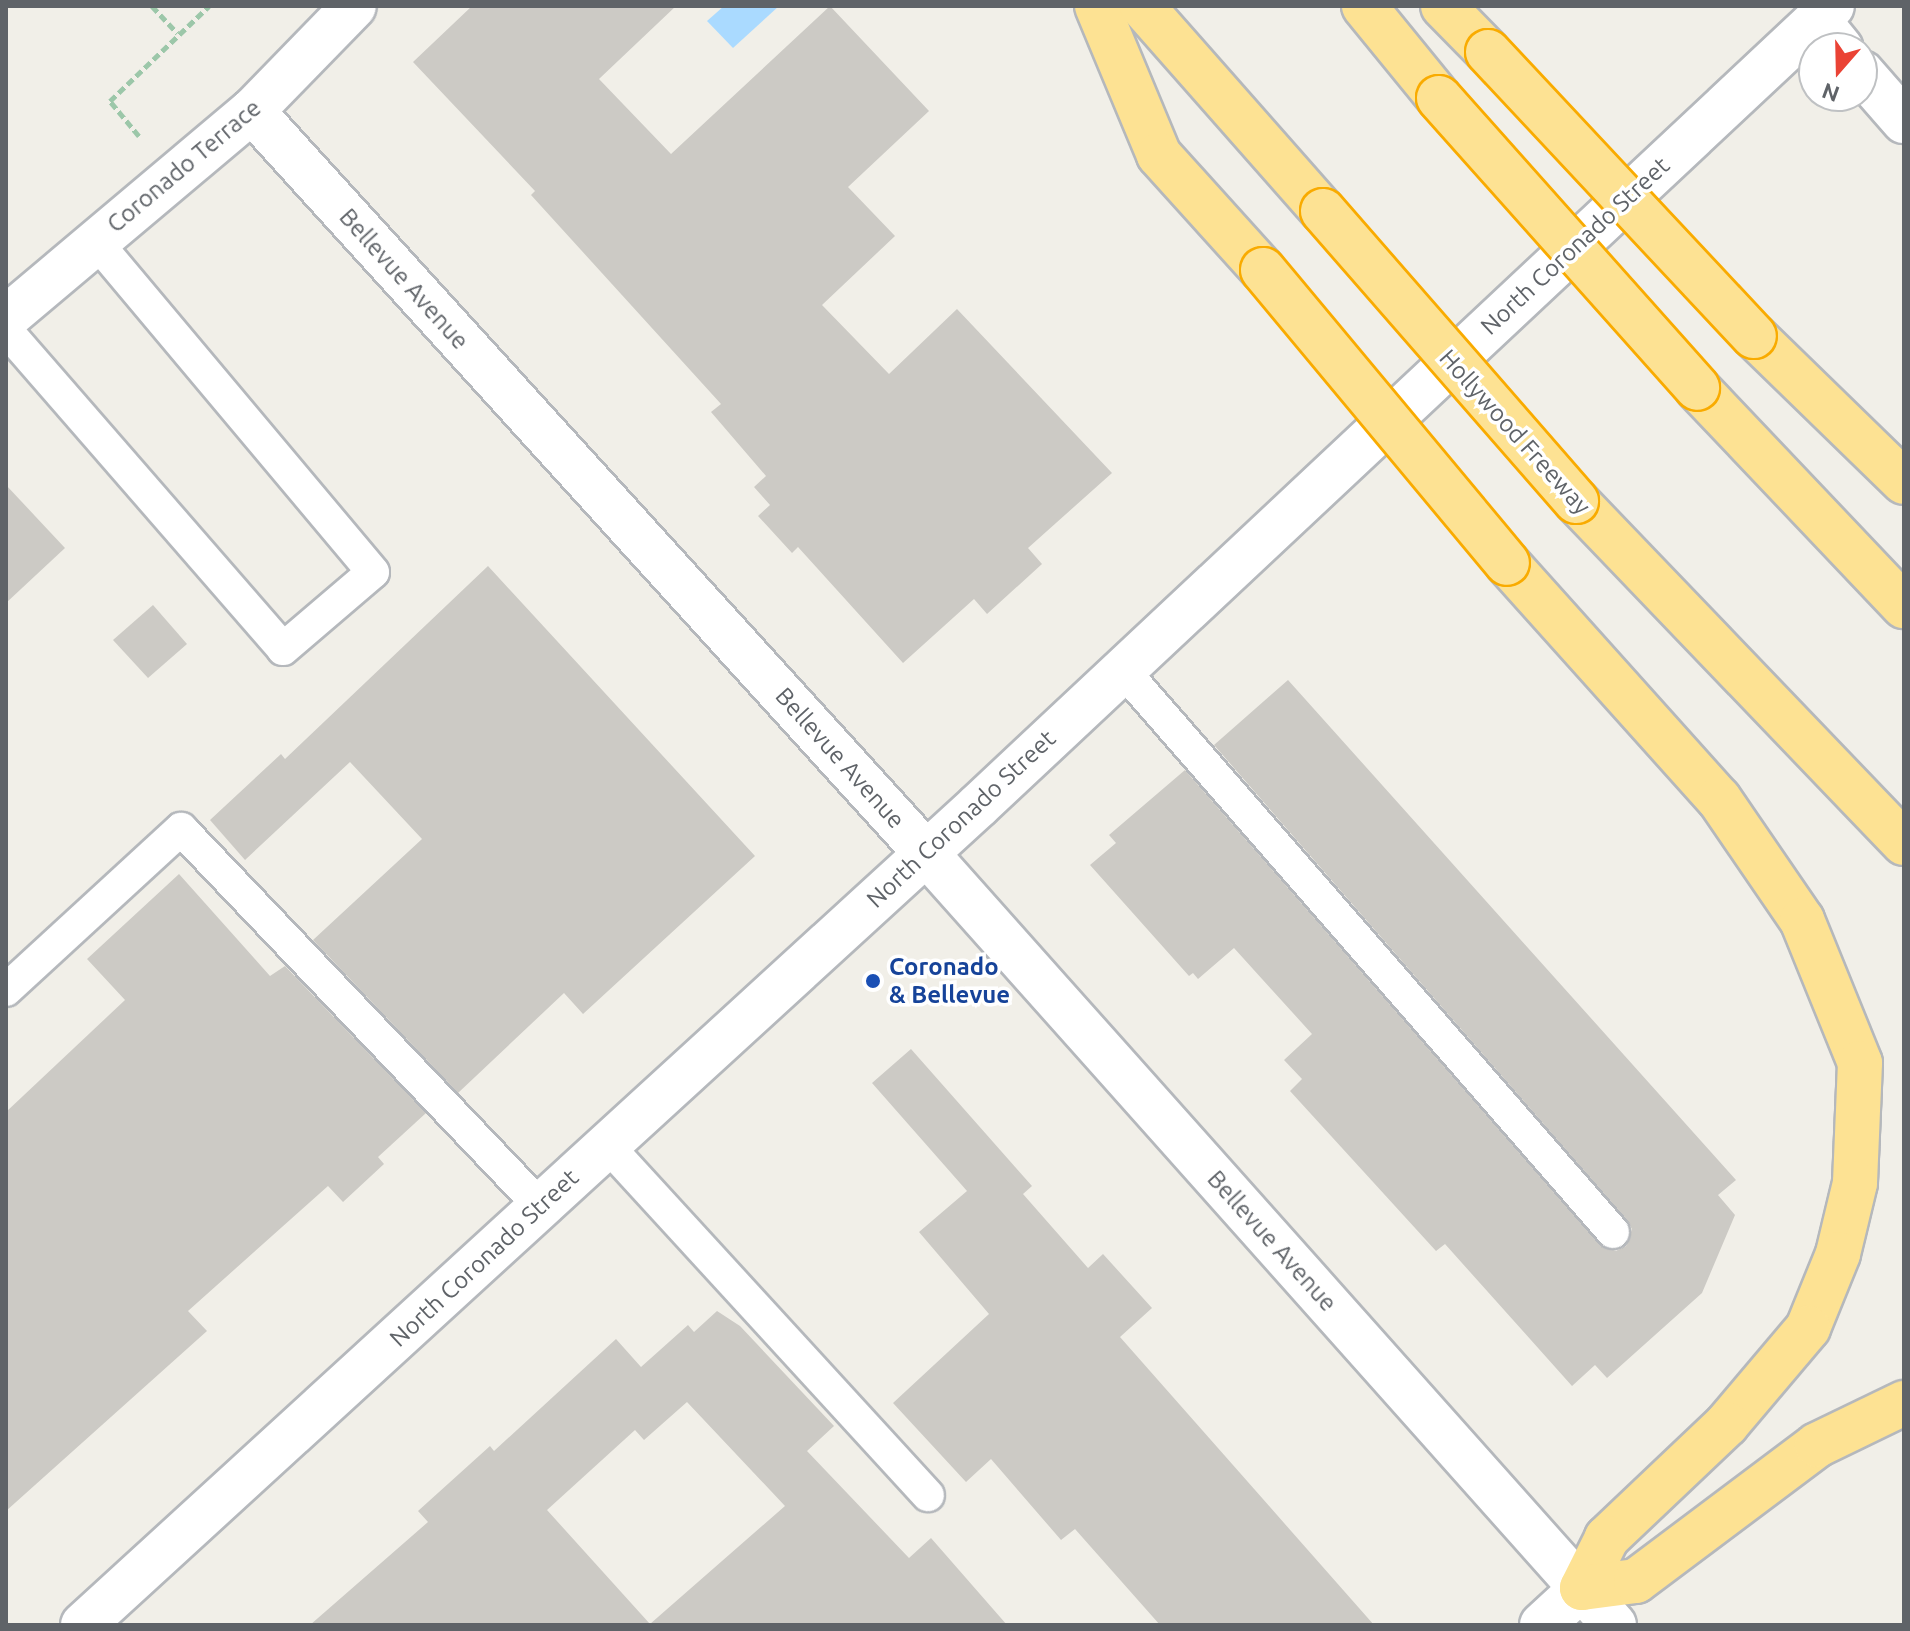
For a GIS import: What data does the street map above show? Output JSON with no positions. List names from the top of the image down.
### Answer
{
  "streets": {
    "highway": ["Hollywood Freeway"],
    "street": ["Coronado Terrace", "North Coronado Street", "Bellevue Avenue"]
  },
  "crossings": [
    ["Coronado Terrace", "Bellevue Avenue"],
    ["North Coronado Street", "Bellevue Avenue"]
  ],
  "places": ["Coronado & Bellevue"],
  "north": "bottom"
}
